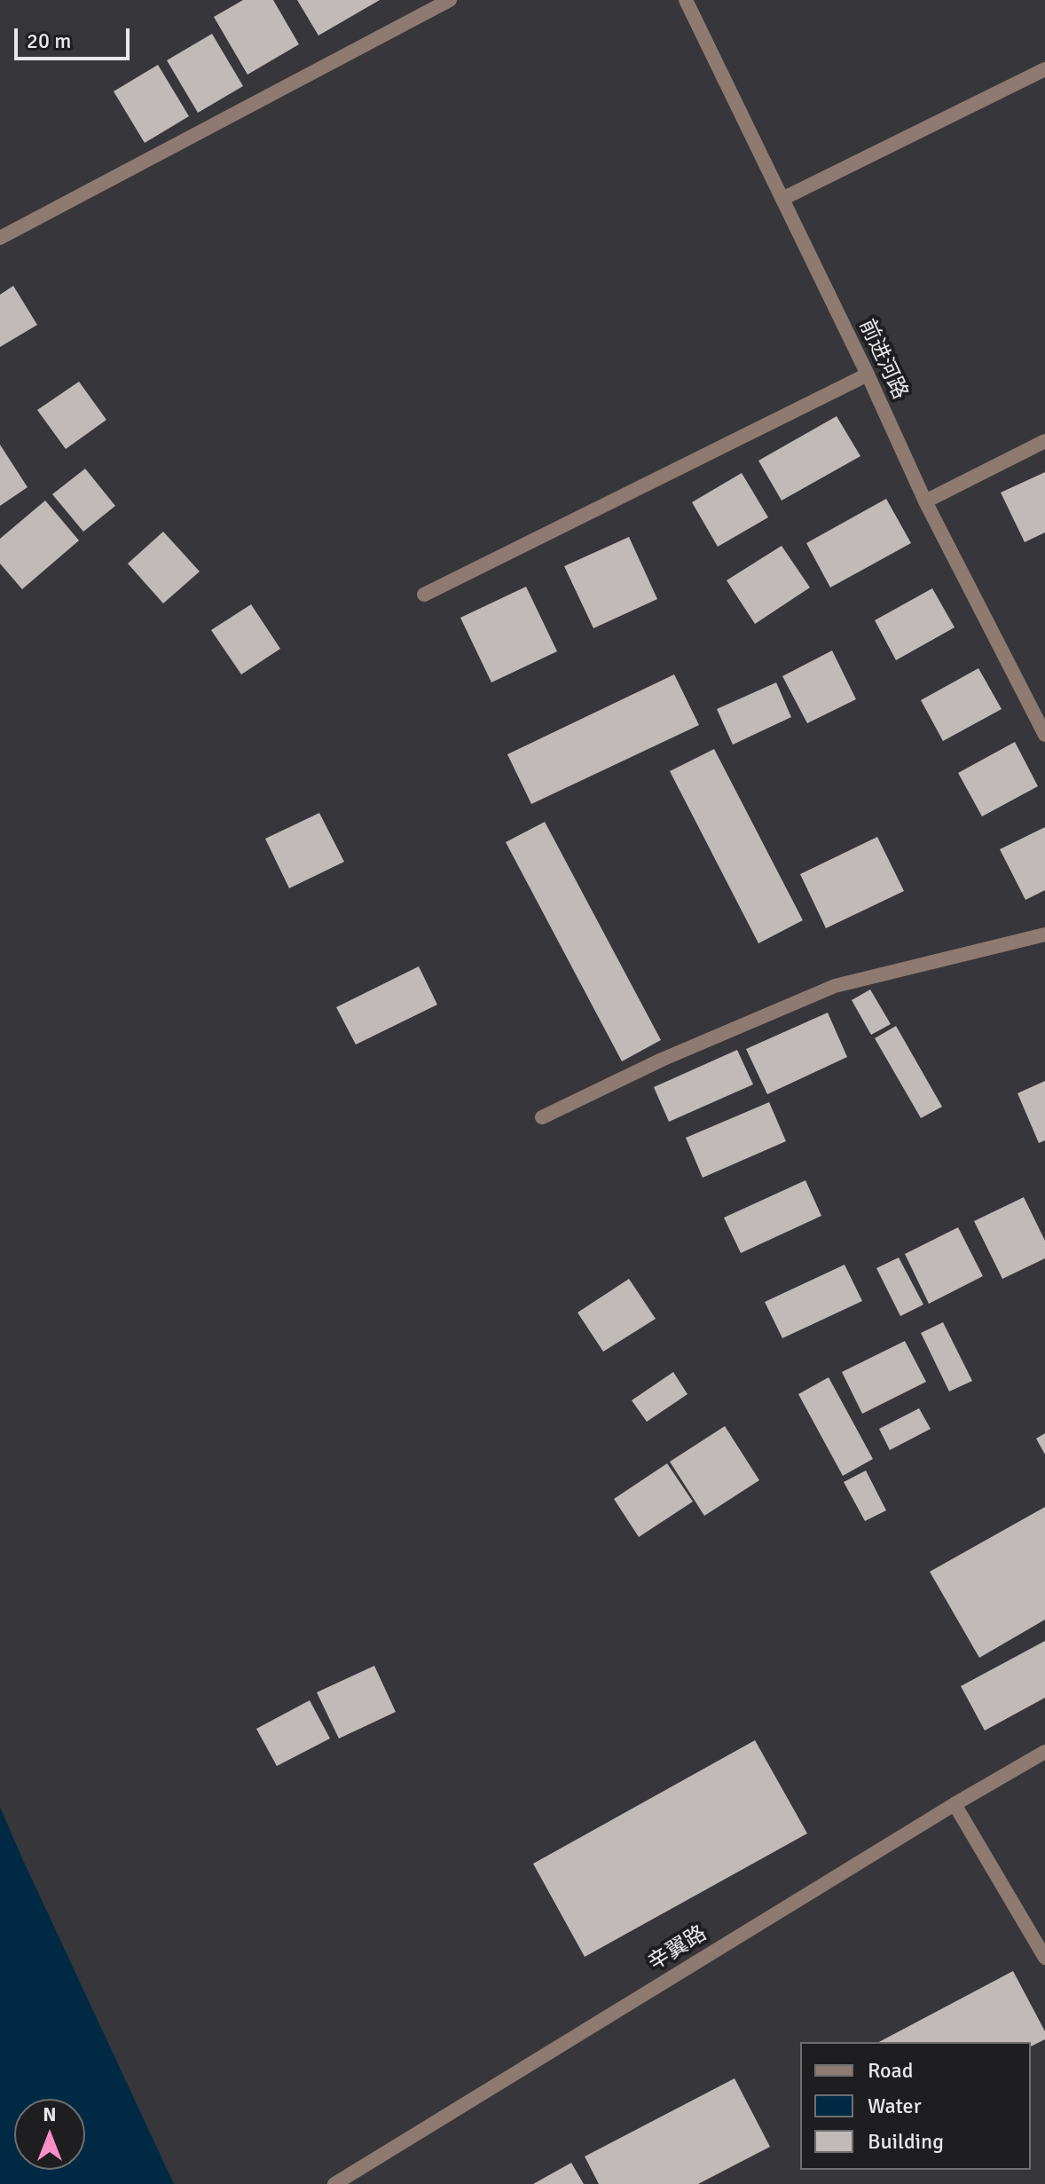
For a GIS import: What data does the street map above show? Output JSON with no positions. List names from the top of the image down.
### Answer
{
  "streets": {
    "street": ["前进河路", "辛翼路"]
  },
  "legend": ["Road", "Water", "Building"],
  "scale_bar": "20 m",
  "north": "top"
}
